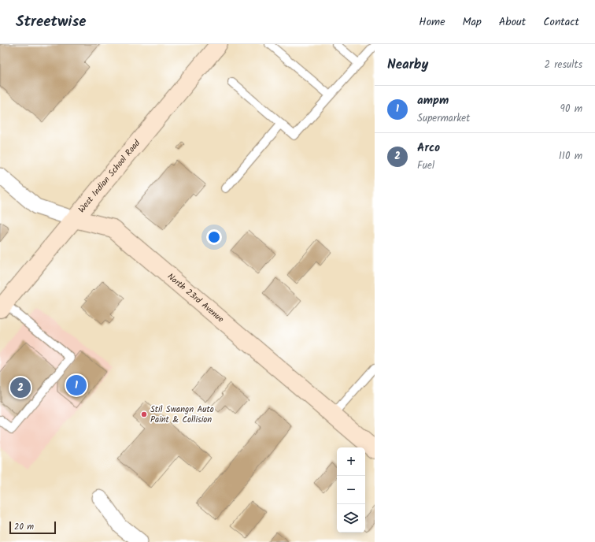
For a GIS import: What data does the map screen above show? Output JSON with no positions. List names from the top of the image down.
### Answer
{
  "streets": {
    "street": ["West Indian School Road", "North 23rd Avenue"]
  },
  "crossings": [
    ["West Indian School Road", "North 23rd Avenue"]
  ],
  "places": ["Stil Swangn Auto Paint & Collision"],
  "scale_bar": "20 m",
  "page": {
    "header": "Streetwise",
    "nav": [
      "Home",
      "Map",
      "About",
      "Contact"
    ],
    "heading": ["Nearby", "2 results"],
    "list": [
      {
        "mark": "1",
        "name": "ampm",
        "note": "Supermarket",
        "value": "90 m"
      },
      {
        "mark": "2",
        "name": "Arco",
        "note": "Fuel",
        "value": "110 m"
      }
    ],
    "pins": ["1", "2"],
    "map_buttons": ["+", "−"],
    "scale": "20 m"
  }
}
